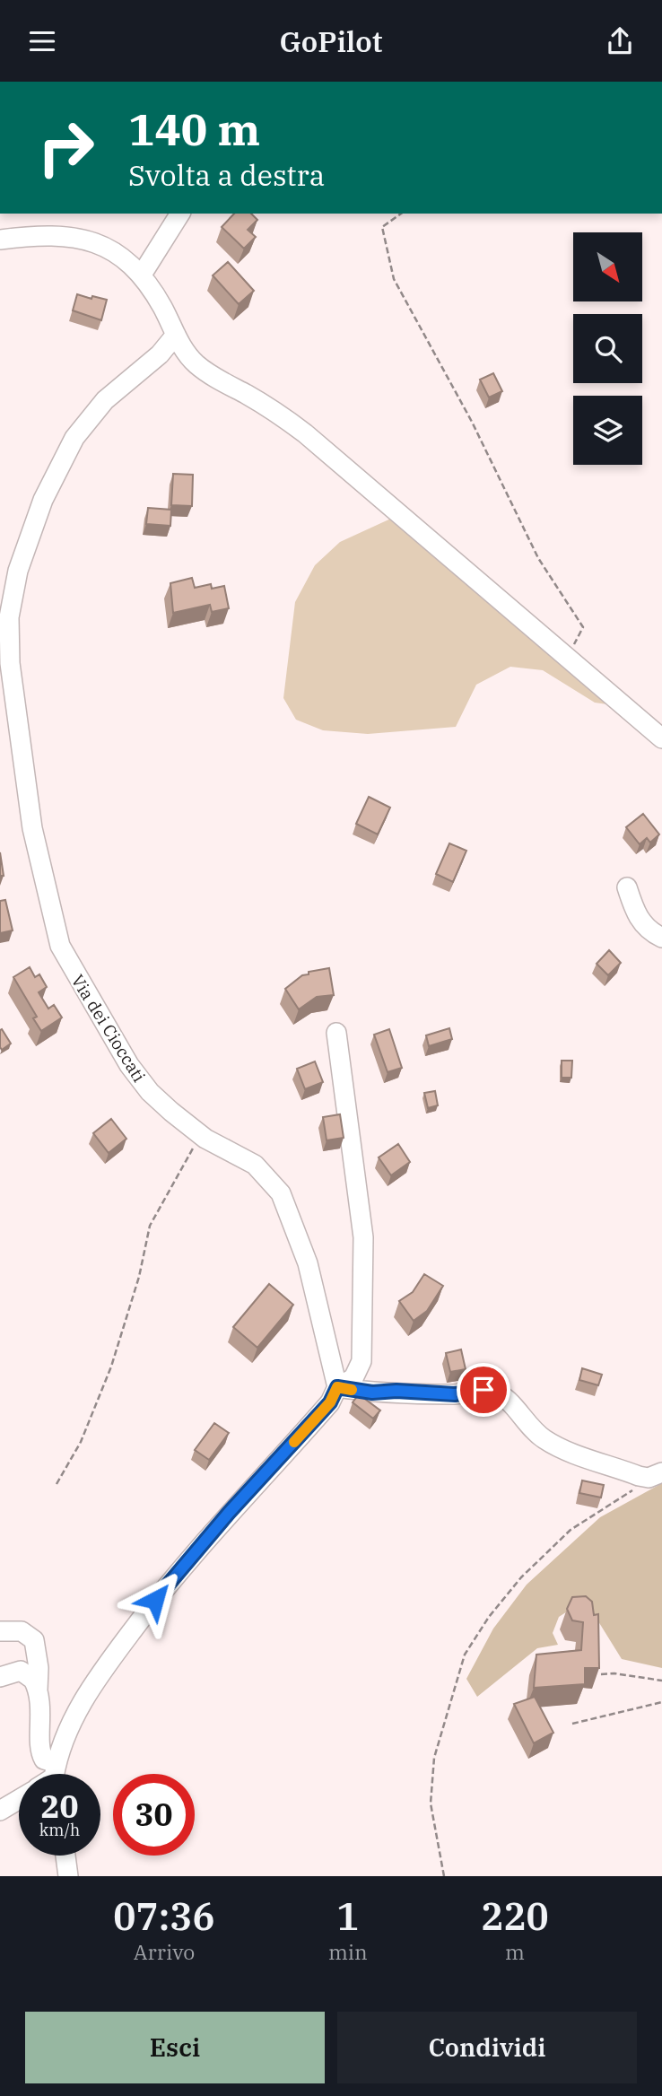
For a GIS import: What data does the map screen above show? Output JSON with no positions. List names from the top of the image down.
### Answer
{
  "streets": {
    "street": ["Via dei Cioccati"]
  },
  "north": "bottom right",
  "page": {
    "header": "GoPilot",
    "turn": ["140 m", "Svolta a destra"],
    "speed": "20 km/h",
    "limit": "30",
    "eta": [
      "07:36",
      "Arrivo",
      "1",
      "min",
      "220",
      "m"
    ],
    "buttons": ["Esci", "Condividi"]
  }
}
